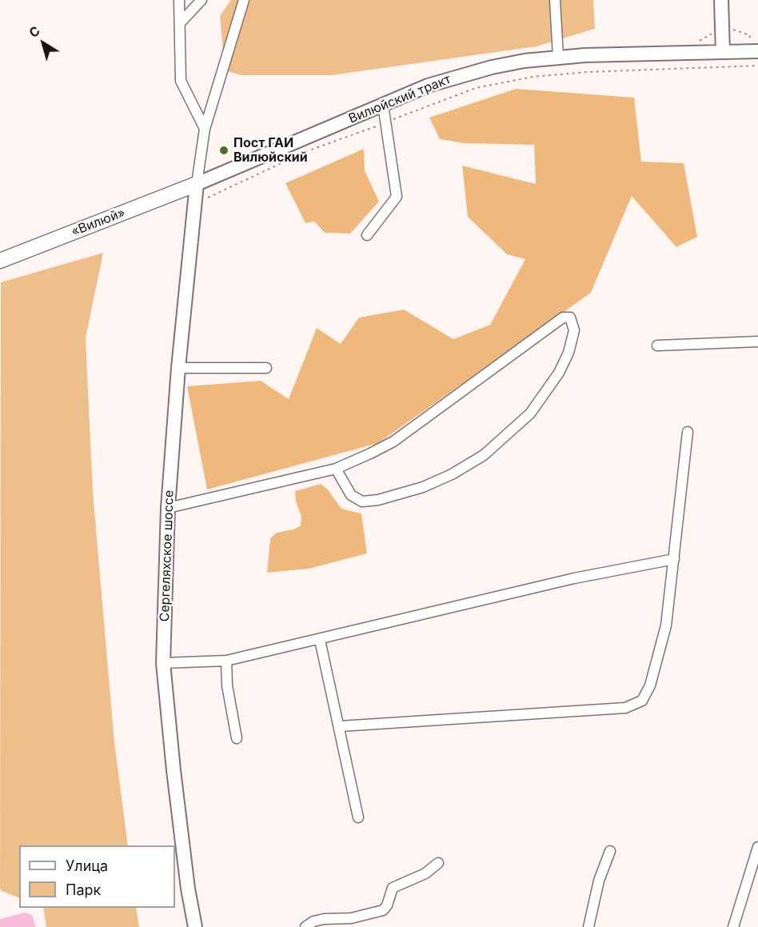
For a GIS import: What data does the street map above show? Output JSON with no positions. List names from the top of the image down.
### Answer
{
  "streets": {
    "highway": ["«Вилюй»"],
    "main road": ["Вилюйский тракт", "Сергеляхское шоссе"]
  },
  "crossings": [
    ["Вилюйский тракт", "«Вилюй»"],
    ["Вилюйский тракт", "Сергеляхское шоссе"],
    ["«Вилюй»", "Сергеляхское шоссе"]
  ],
  "places": ["Пост ГАИ Вилюйский"],
  "legend": ["Улица", "Парк"],
  "north": "top left"
}
